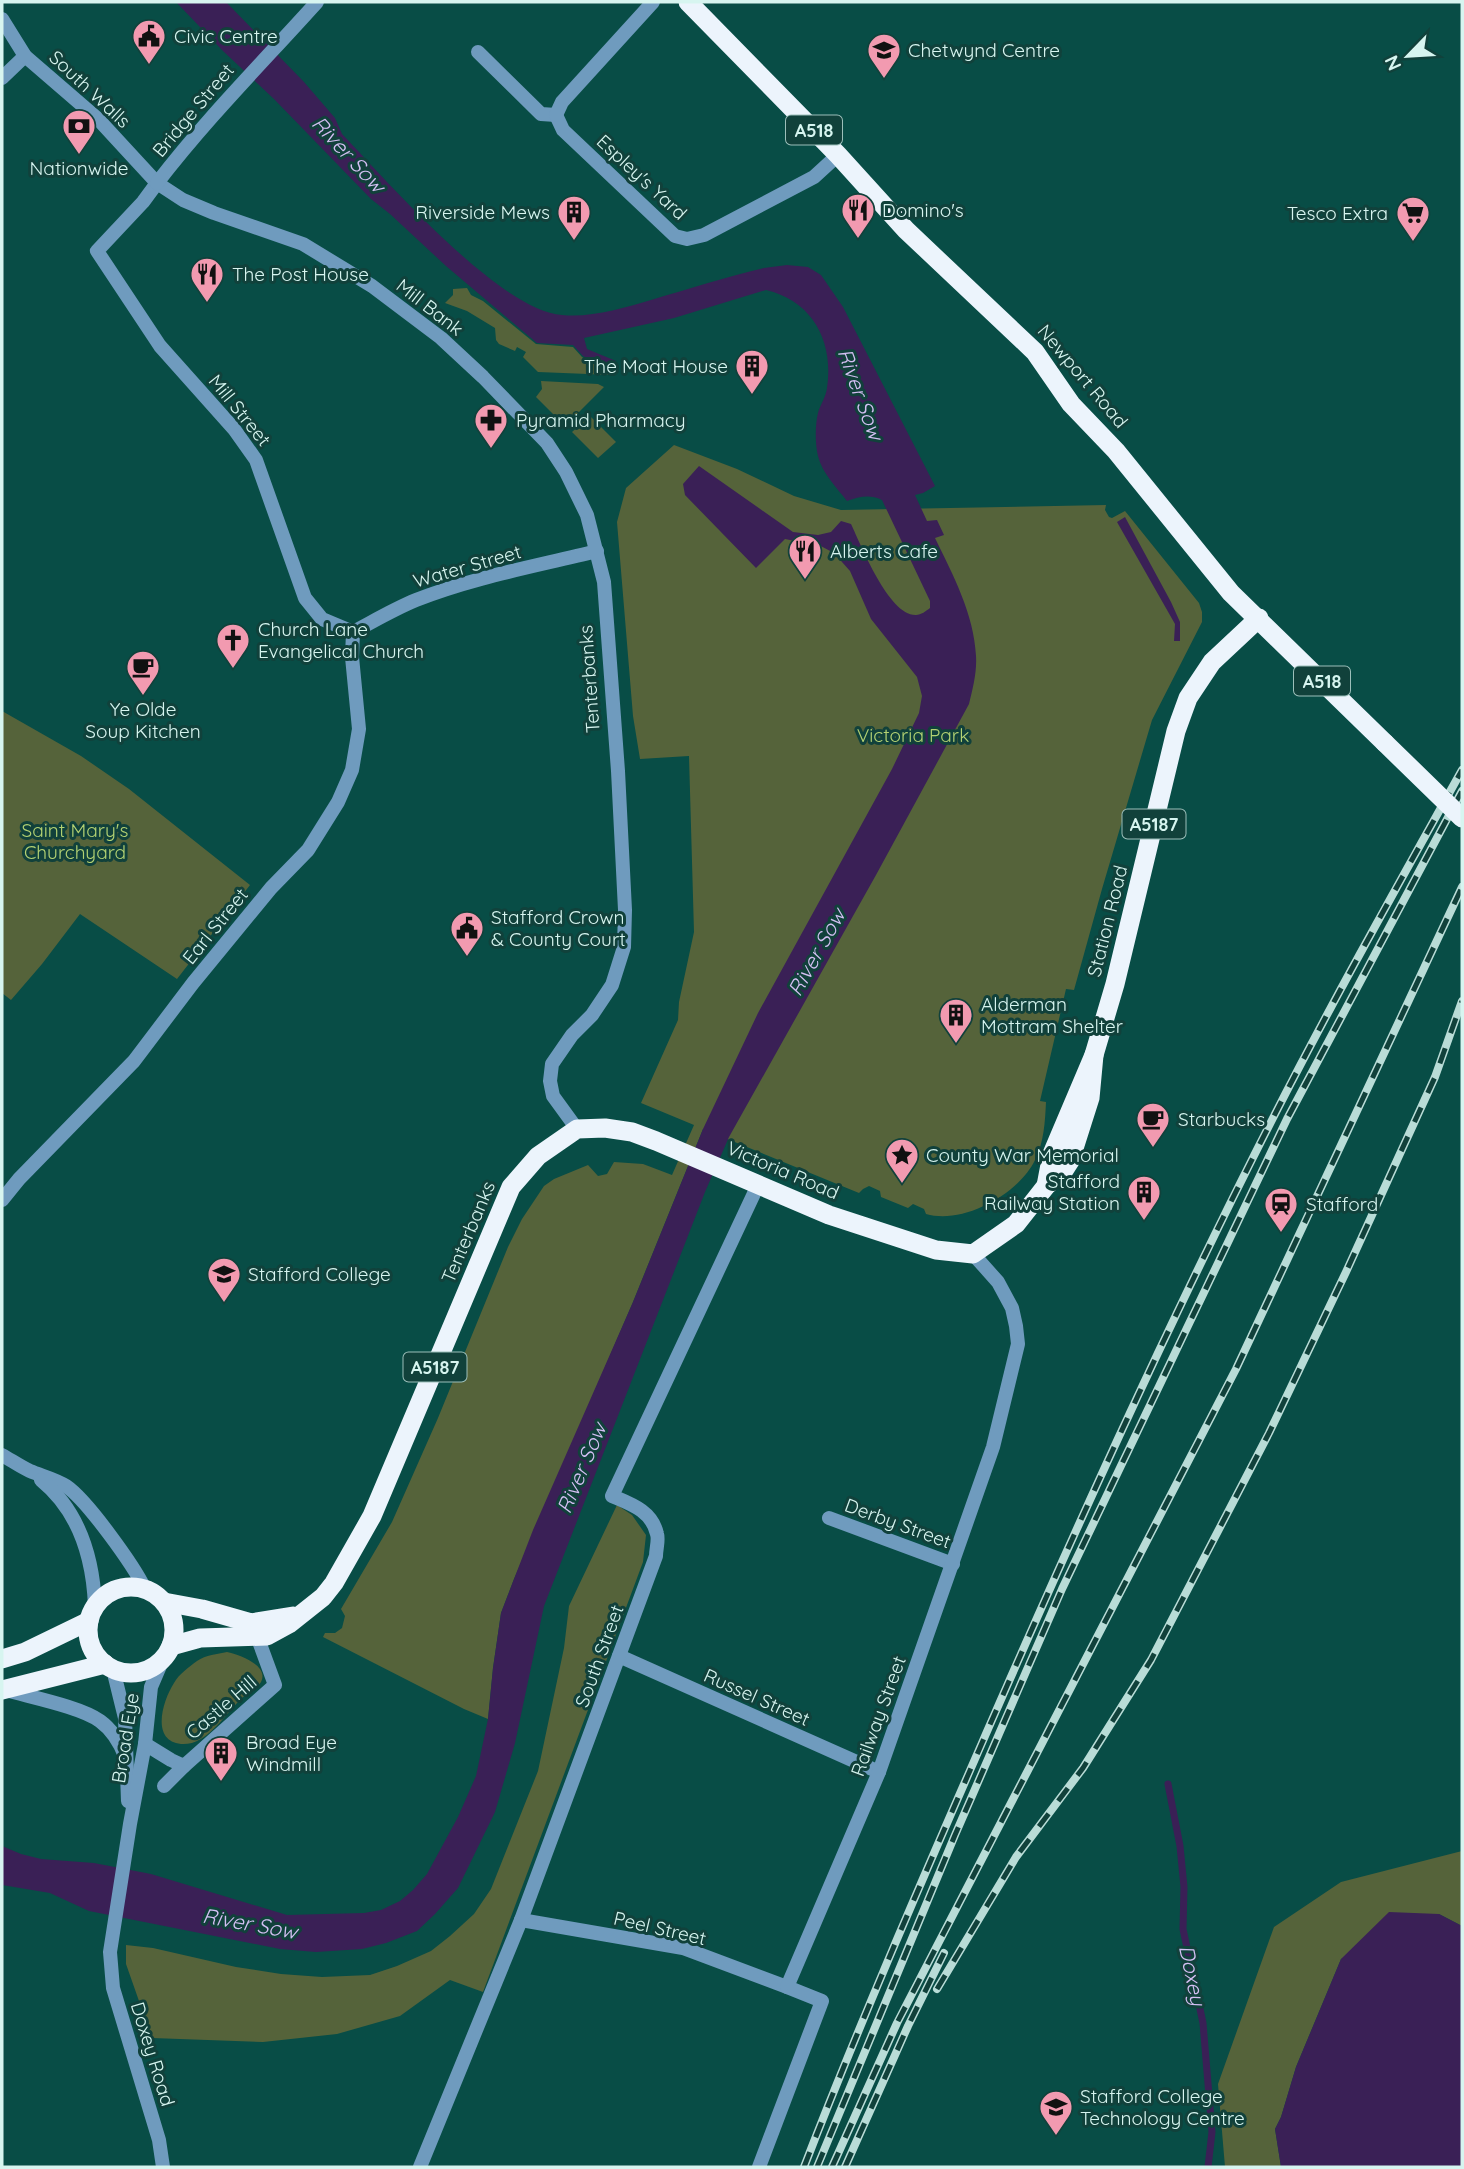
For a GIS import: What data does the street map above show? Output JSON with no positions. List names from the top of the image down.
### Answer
{
  "streets": {
    "highway": [
      "A518",
      "Newport Road",
      "Tenterbanks",
      "A5187",
      "Station Road",
      "Victoria Road"
    ],
    "street": [
      "South Walls",
      "Bridge Street",
      "Espley's Yard",
      "Mill Bank",
      "Mill Street",
      "Water Street",
      "Earl Street",
      "Derby Street",
      "South Street",
      "Russel Street",
      "Castle Hill",
      "Railway Street",
      "Broad Eye",
      "Peel Street",
      "Doxey Road"
    ]
  },
  "crossings": [
    ["South Walls", "Bridge Street"],
    ["South Walls", "Mill Bank"],
    ["Bridge Street", "Mill Bank"],
    ["Bridge Street", "Mill Street"],
    ["Espley's Yard", "Newport Road"],
    ["Mill Bank", "Water Street"],
    ["Mill Bank", "Tenterbanks"],
    ["Newport Road", "Station Road"],
    ["Mill Street", "Water Street"],
    ["Mill Street", "Earl Street"],
    ["Water Street", "Tenterbanks"],
    ["Water Street", "Earl Street"],
    ["Tenterbanks", "Victoria Road"],
    ["Tenterbanks", "Castle Hill"],
    ["Tenterbanks", "Broad Eye"],
    ["Station Road", "Victoria Road"],
    ["Station Road", "Railway Street"],
    ["Victoria Road", "South Street"],
    ["Victoria Road", "Railway Street"],
    ["Derby Street", "Railway Street"],
    ["South Street", "Russel Street"],
    ["South Street", "Peel Street"],
    ["Russel Street", "Railway Street"],
    ["Castle Hill", "Broad Eye"],
    ["Railway Street", "Peel Street"],
    ["Broad Eye", "Doxey Road"]
  ],
  "water": ["River Sow", "Doxey"],
  "parks": ["Victoria Park", "Saint Mary's Churchyard"],
  "places": {
    "public building": ["Civic Centre", "Stafford Crown & County Court"],
    "school or university": ["Chetwynd Centre", "Stafford College", "Stafford College Technology Centre"],
    "bank": ["Nationwide"],
    "restaurant": ["Domino's", "The Post House", "Alberts Cafe"],
    "building": [
      "Riverside Mews",
      "The Moat House",
      "Alderman Mottram Shelter",
      "Stafford Railway Station",
      "Broad Eye Windmill"
    ],
    "supermarket": ["Tesco Extra"],
    "pharmacy": ["Pyramid Pharmacy"],
    "church": ["Church Lane Evangelical Church"],
    "cafe": ["Ye Olde Soup Kitchen", "Starbucks"],
    "place": ["County War Memorial"],
    "station": ["Stafford"]
  },
  "north": "bottom left"
}
